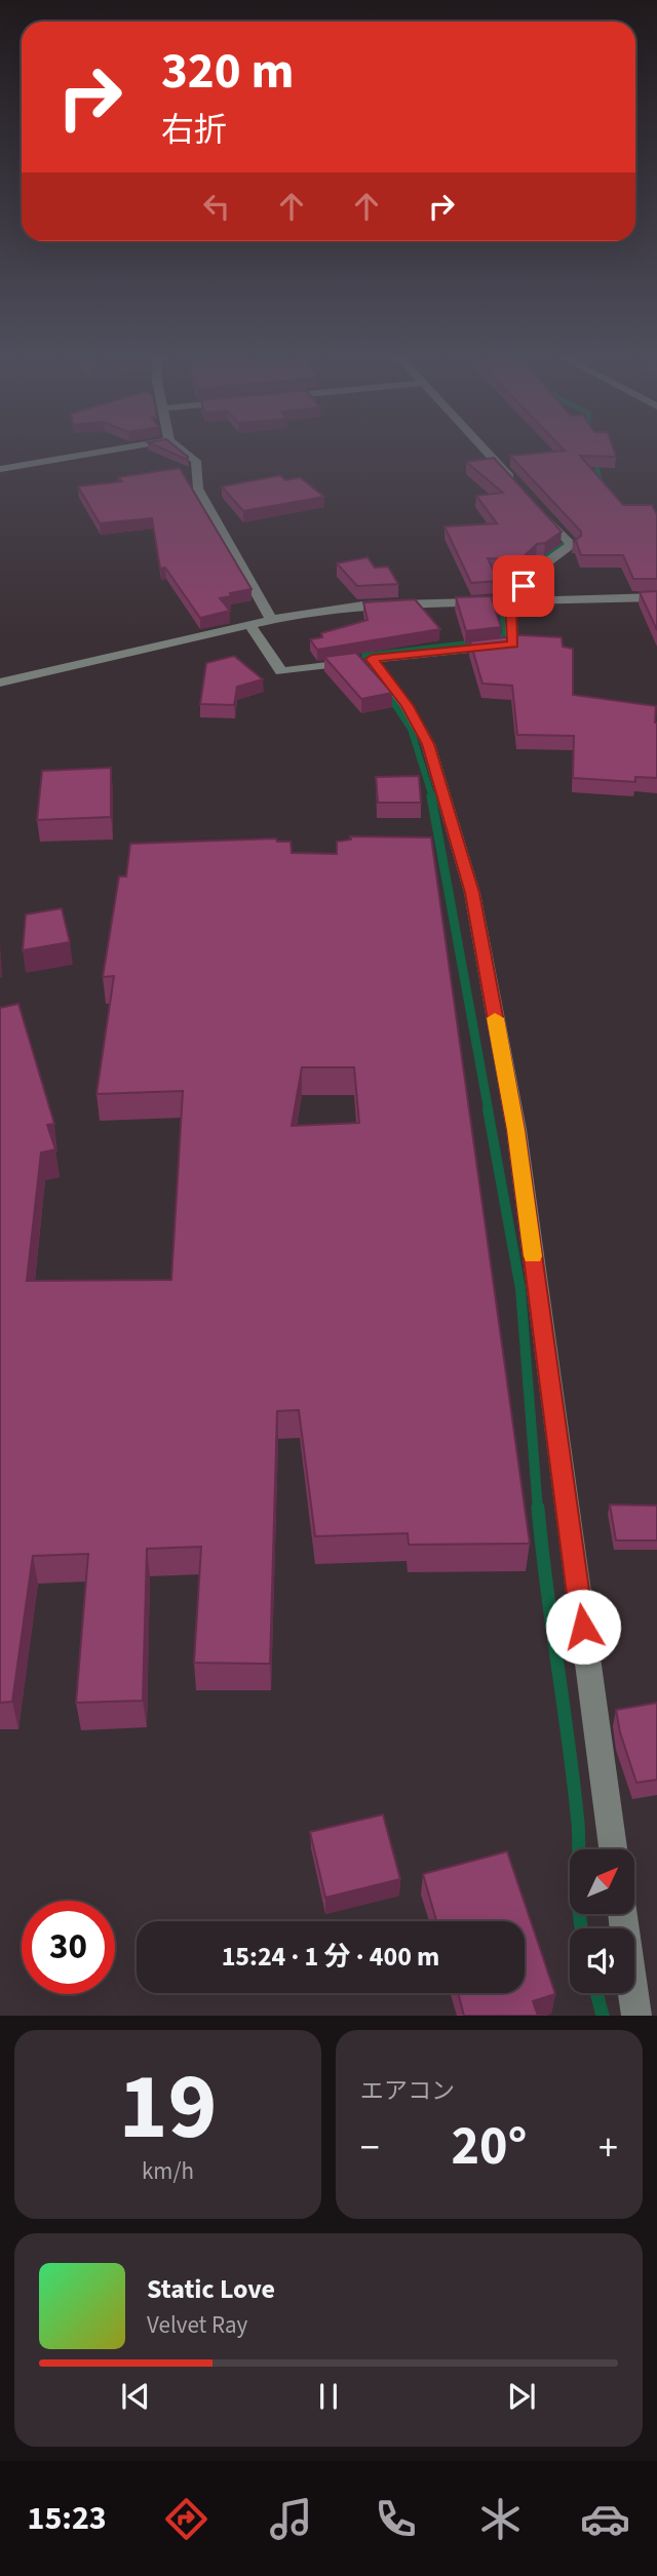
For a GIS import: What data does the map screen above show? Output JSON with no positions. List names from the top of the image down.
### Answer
{
  "north": "top right",
  "page": {
    "turn": ["320 m", "右折"],
    "limit": "30",
    "trip": "15:24 · 1 分 · 400 m",
    "tile": [
      ["19", "km/h"],
      "エアコン"
    ],
    "heat": ["−", "20°", "+"],
    "song": ["Static Love", "Velvet Ray"],
    "tabs": "15:23"
  }
}
